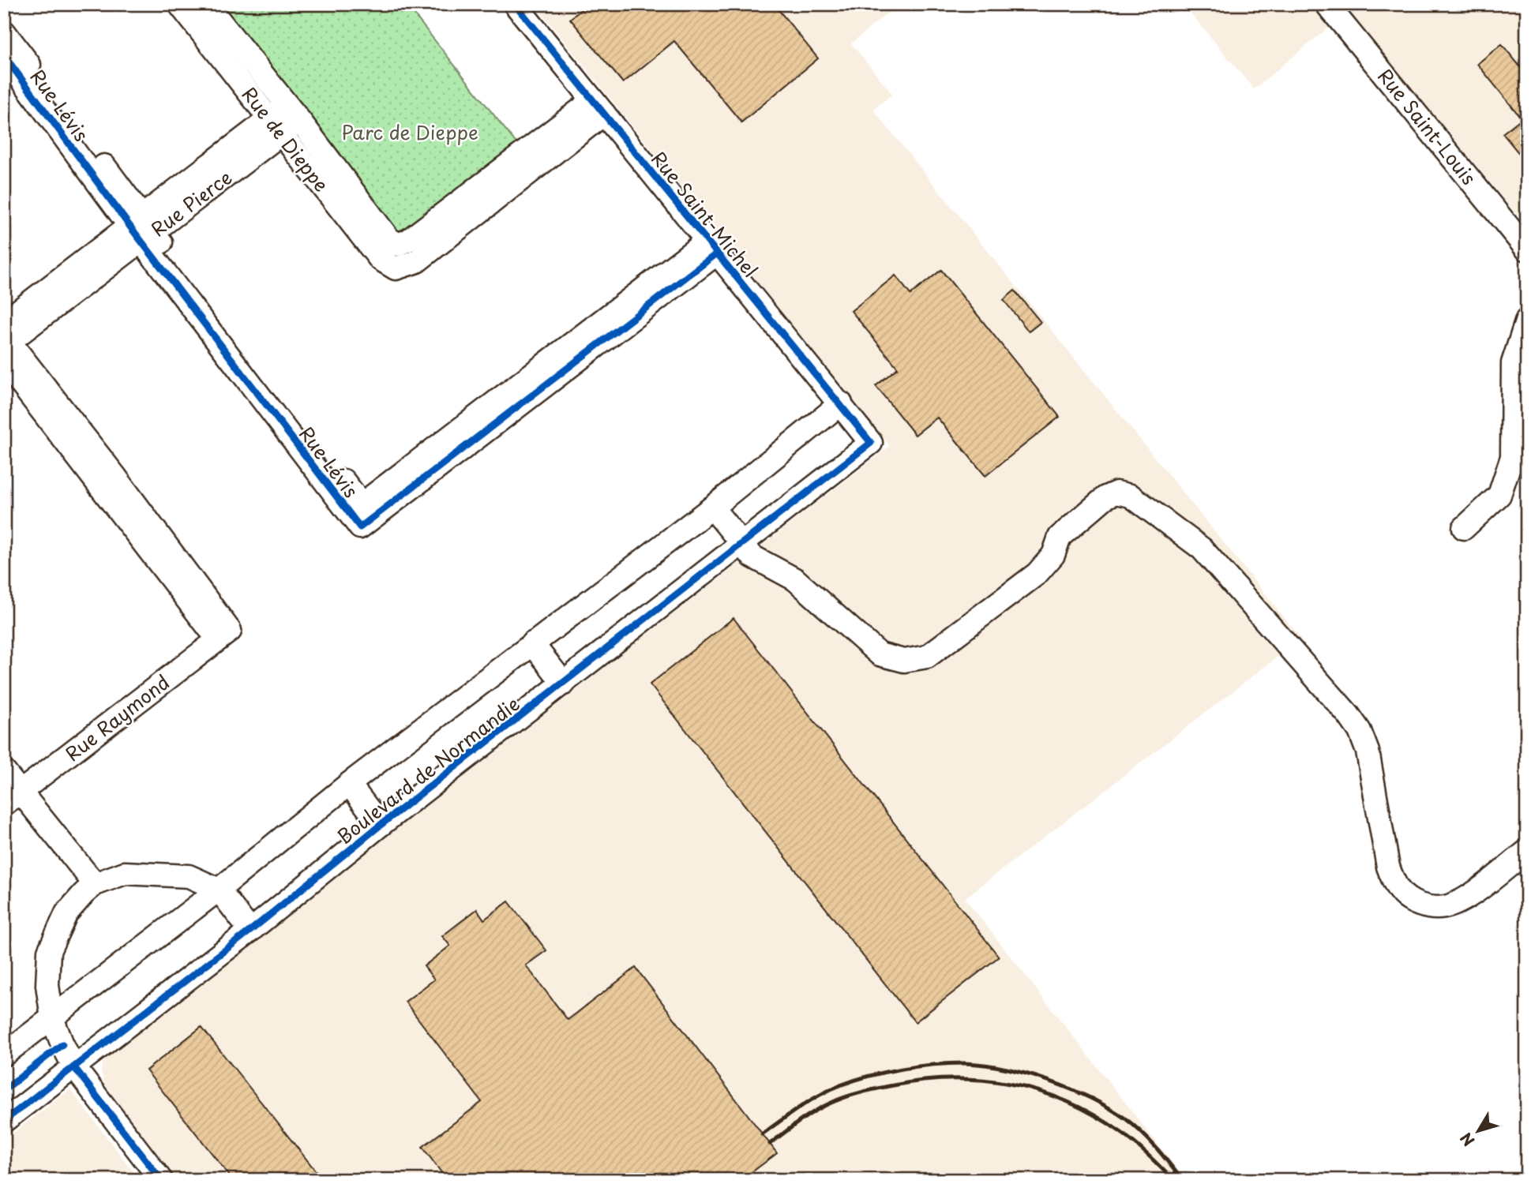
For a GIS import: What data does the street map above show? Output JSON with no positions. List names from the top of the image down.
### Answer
{
  "streets": {
    "street": [
      "Rue Lévis",
      "Rue Saint-Louis",
      "Rue de Dieppe",
      "Rue Pierce",
      "Rue Saint-Michel",
      "Rue Raymond",
      "Boulevard de Normandie"
    ]
  },
  "crossings": [
    ["Rue Lévis", "Rue Pierce"],
    ["Rue Lévis", "Rue Saint-Michel"],
    ["Rue de Dieppe", "Rue Pierce"],
    ["Rue Pierce", "Rue Raymond"],
    ["Rue Saint-Michel", "Boulevard de Normandie"]
  ],
  "parks": ["Parc de Dieppe"],
  "north": "bottom left"
}
